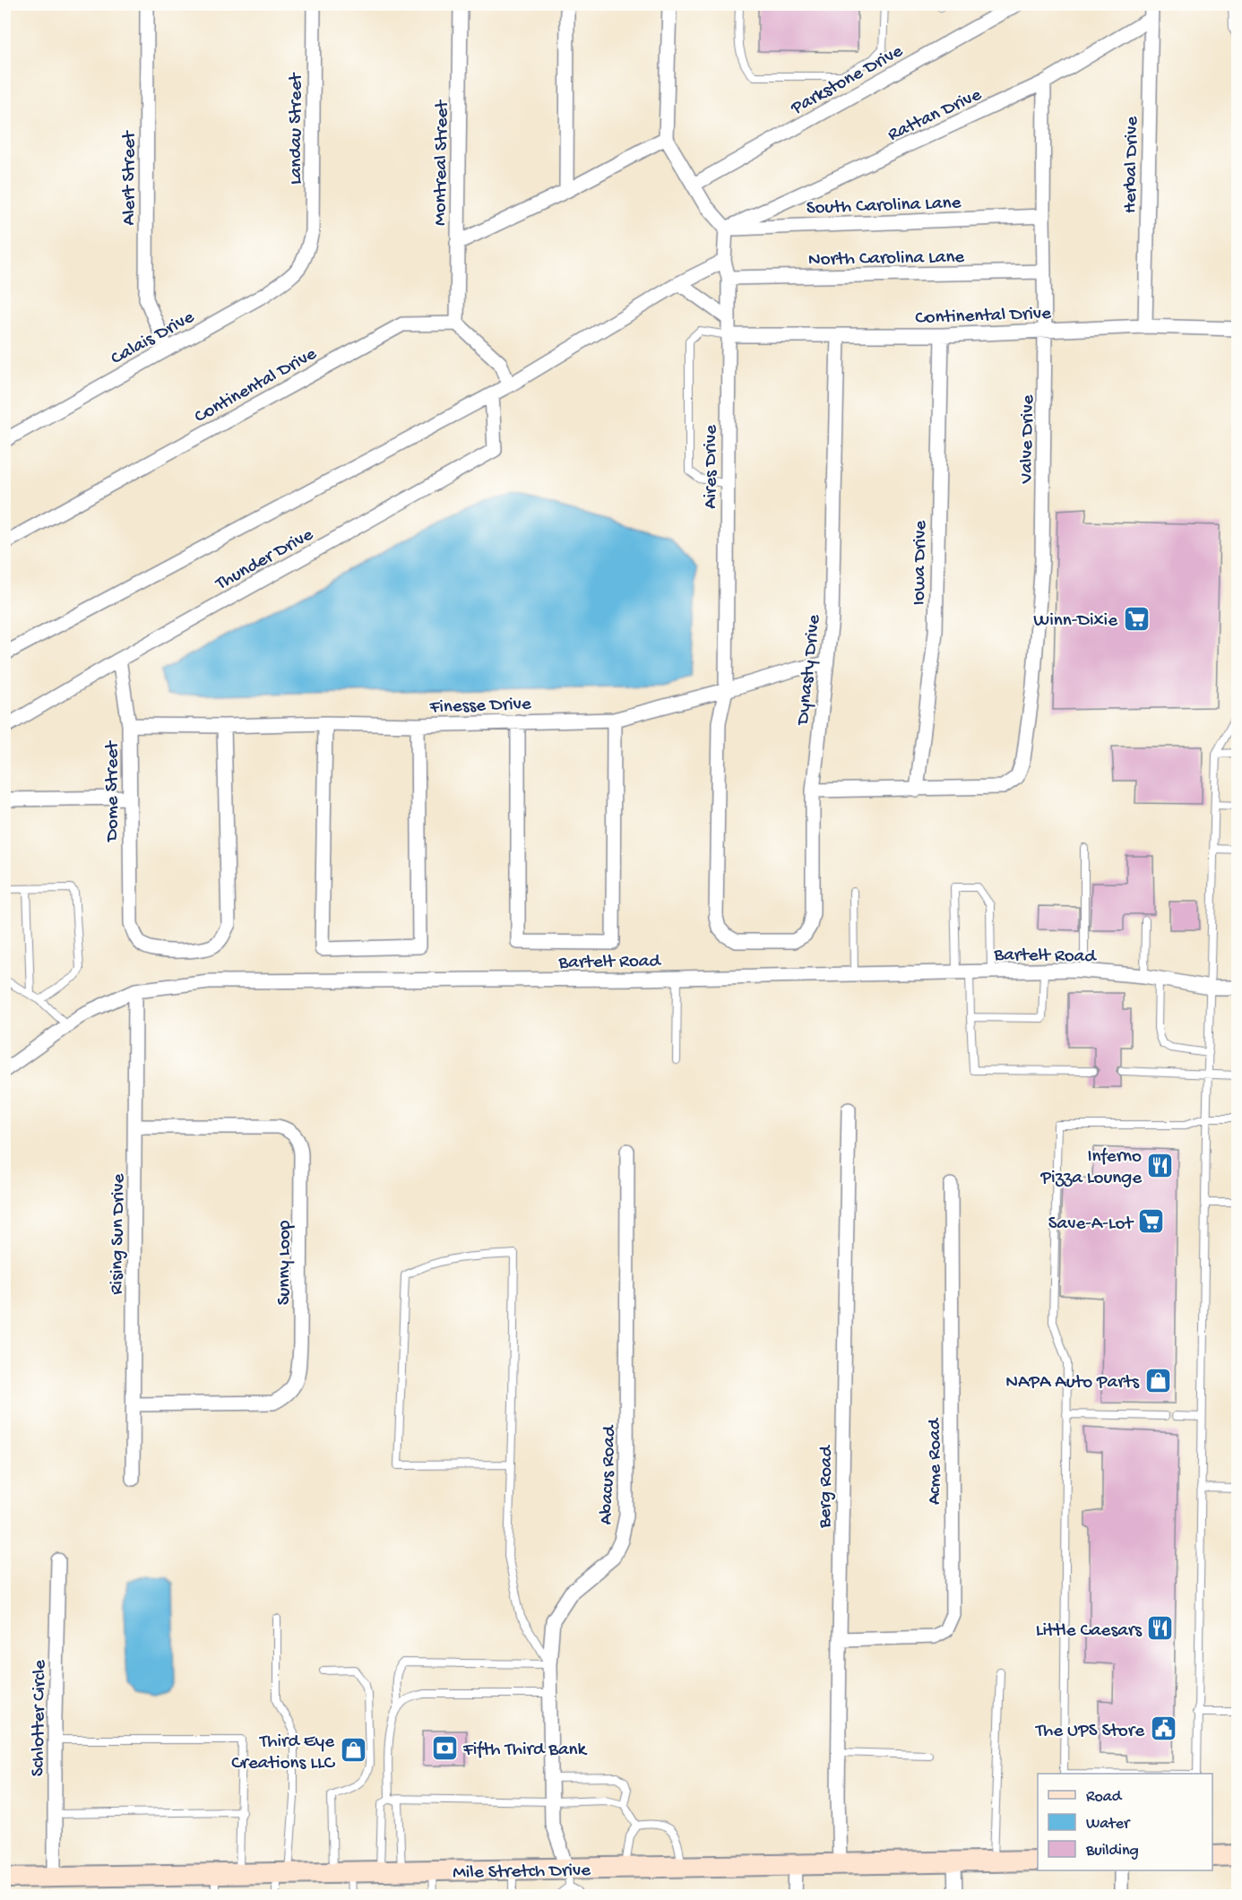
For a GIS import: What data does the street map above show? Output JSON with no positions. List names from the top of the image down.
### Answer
{
  "streets": {
    "street": [
      "Parkstone Drive",
      "Rattan Drive",
      "Landau Street",
      "Montreal Street",
      "Herbal Drive",
      "Alert Street",
      "South Carolina Lane",
      "North Carolina Lane",
      "Continental Drive",
      "Calais Drive",
      "Valve Drive",
      "Aires Drive",
      "Thunder Drive",
      "Iowa Drive",
      "Dynasty Drive",
      "Finesse Drive",
      "Dome Street",
      "Bartelt Road",
      "Rising Sun Drive",
      "Sunny Loop",
      "Acme Road",
      "Abacus Road",
      "Berg Road",
      "Schlotter Circle",
      "Mile Stretch Drive"
    ]
  },
  "crossings": [
    ["Rattan Drive", "Herbal Drive"],
    ["Rattan Drive", "South Carolina Lane"],
    ["Rattan Drive", "Valve Drive"],
    ["Rattan Drive", "Aires Drive"],
    ["Landau Street", "Calais Drive"],
    ["Montreal Street", "Continental Drive"],
    ["Herbal Drive", "Continental Drive"],
    ["Alert Street", "Calais Drive"],
    ["South Carolina Lane", "Valve Drive"],
    ["South Carolina Lane", "Aires Drive"],
    ["North Carolina Lane", "Valve Drive"],
    ["North Carolina Lane", "Aires Drive"],
    ["Continental Drive", "Valve Drive"],
    ["Continental Drive", "Aires Drive"],
    ["Continental Drive", "Iowa Drive"],
    ["Continental Drive", "Dynasty Drive"],
    ["Valve Drive", "Iowa Drive"],
    ["Aires Drive", "Dynasty Drive"],
    ["Aires Drive", "Finesse Drive"],
    ["Thunder Drive", "Dome Street"],
    ["Dynasty Drive", "Finesse Drive"],
    ["Finesse Drive", "Dome Street"],
    ["Bartelt Road", "Rising Sun Drive"],
    ["Rising Sun Drive", "Sunny Loop"],
    ["Acme Road", "Berg Road"],
    ["Abacus Road", "Mile Stretch Drive"],
    ["Berg Road", "Mile Stretch Drive"],
    ["Schlotter Circle", "Mile Stretch Drive"]
  ],
  "places": {
    "supermarket": ["Winn-Dixie", "Save-A-Lot"],
    "restaurant": ["Inferno Pizza Lounge", "Little Caesars"],
    "shop": ["NAPA Auto Parts", "Third Eye Creations LLC"],
    "public building": ["The UPS Store"],
    "bank": ["Fifth Third Bank"]
  },
  "legend": ["Road", "Water", "Building"]
}
